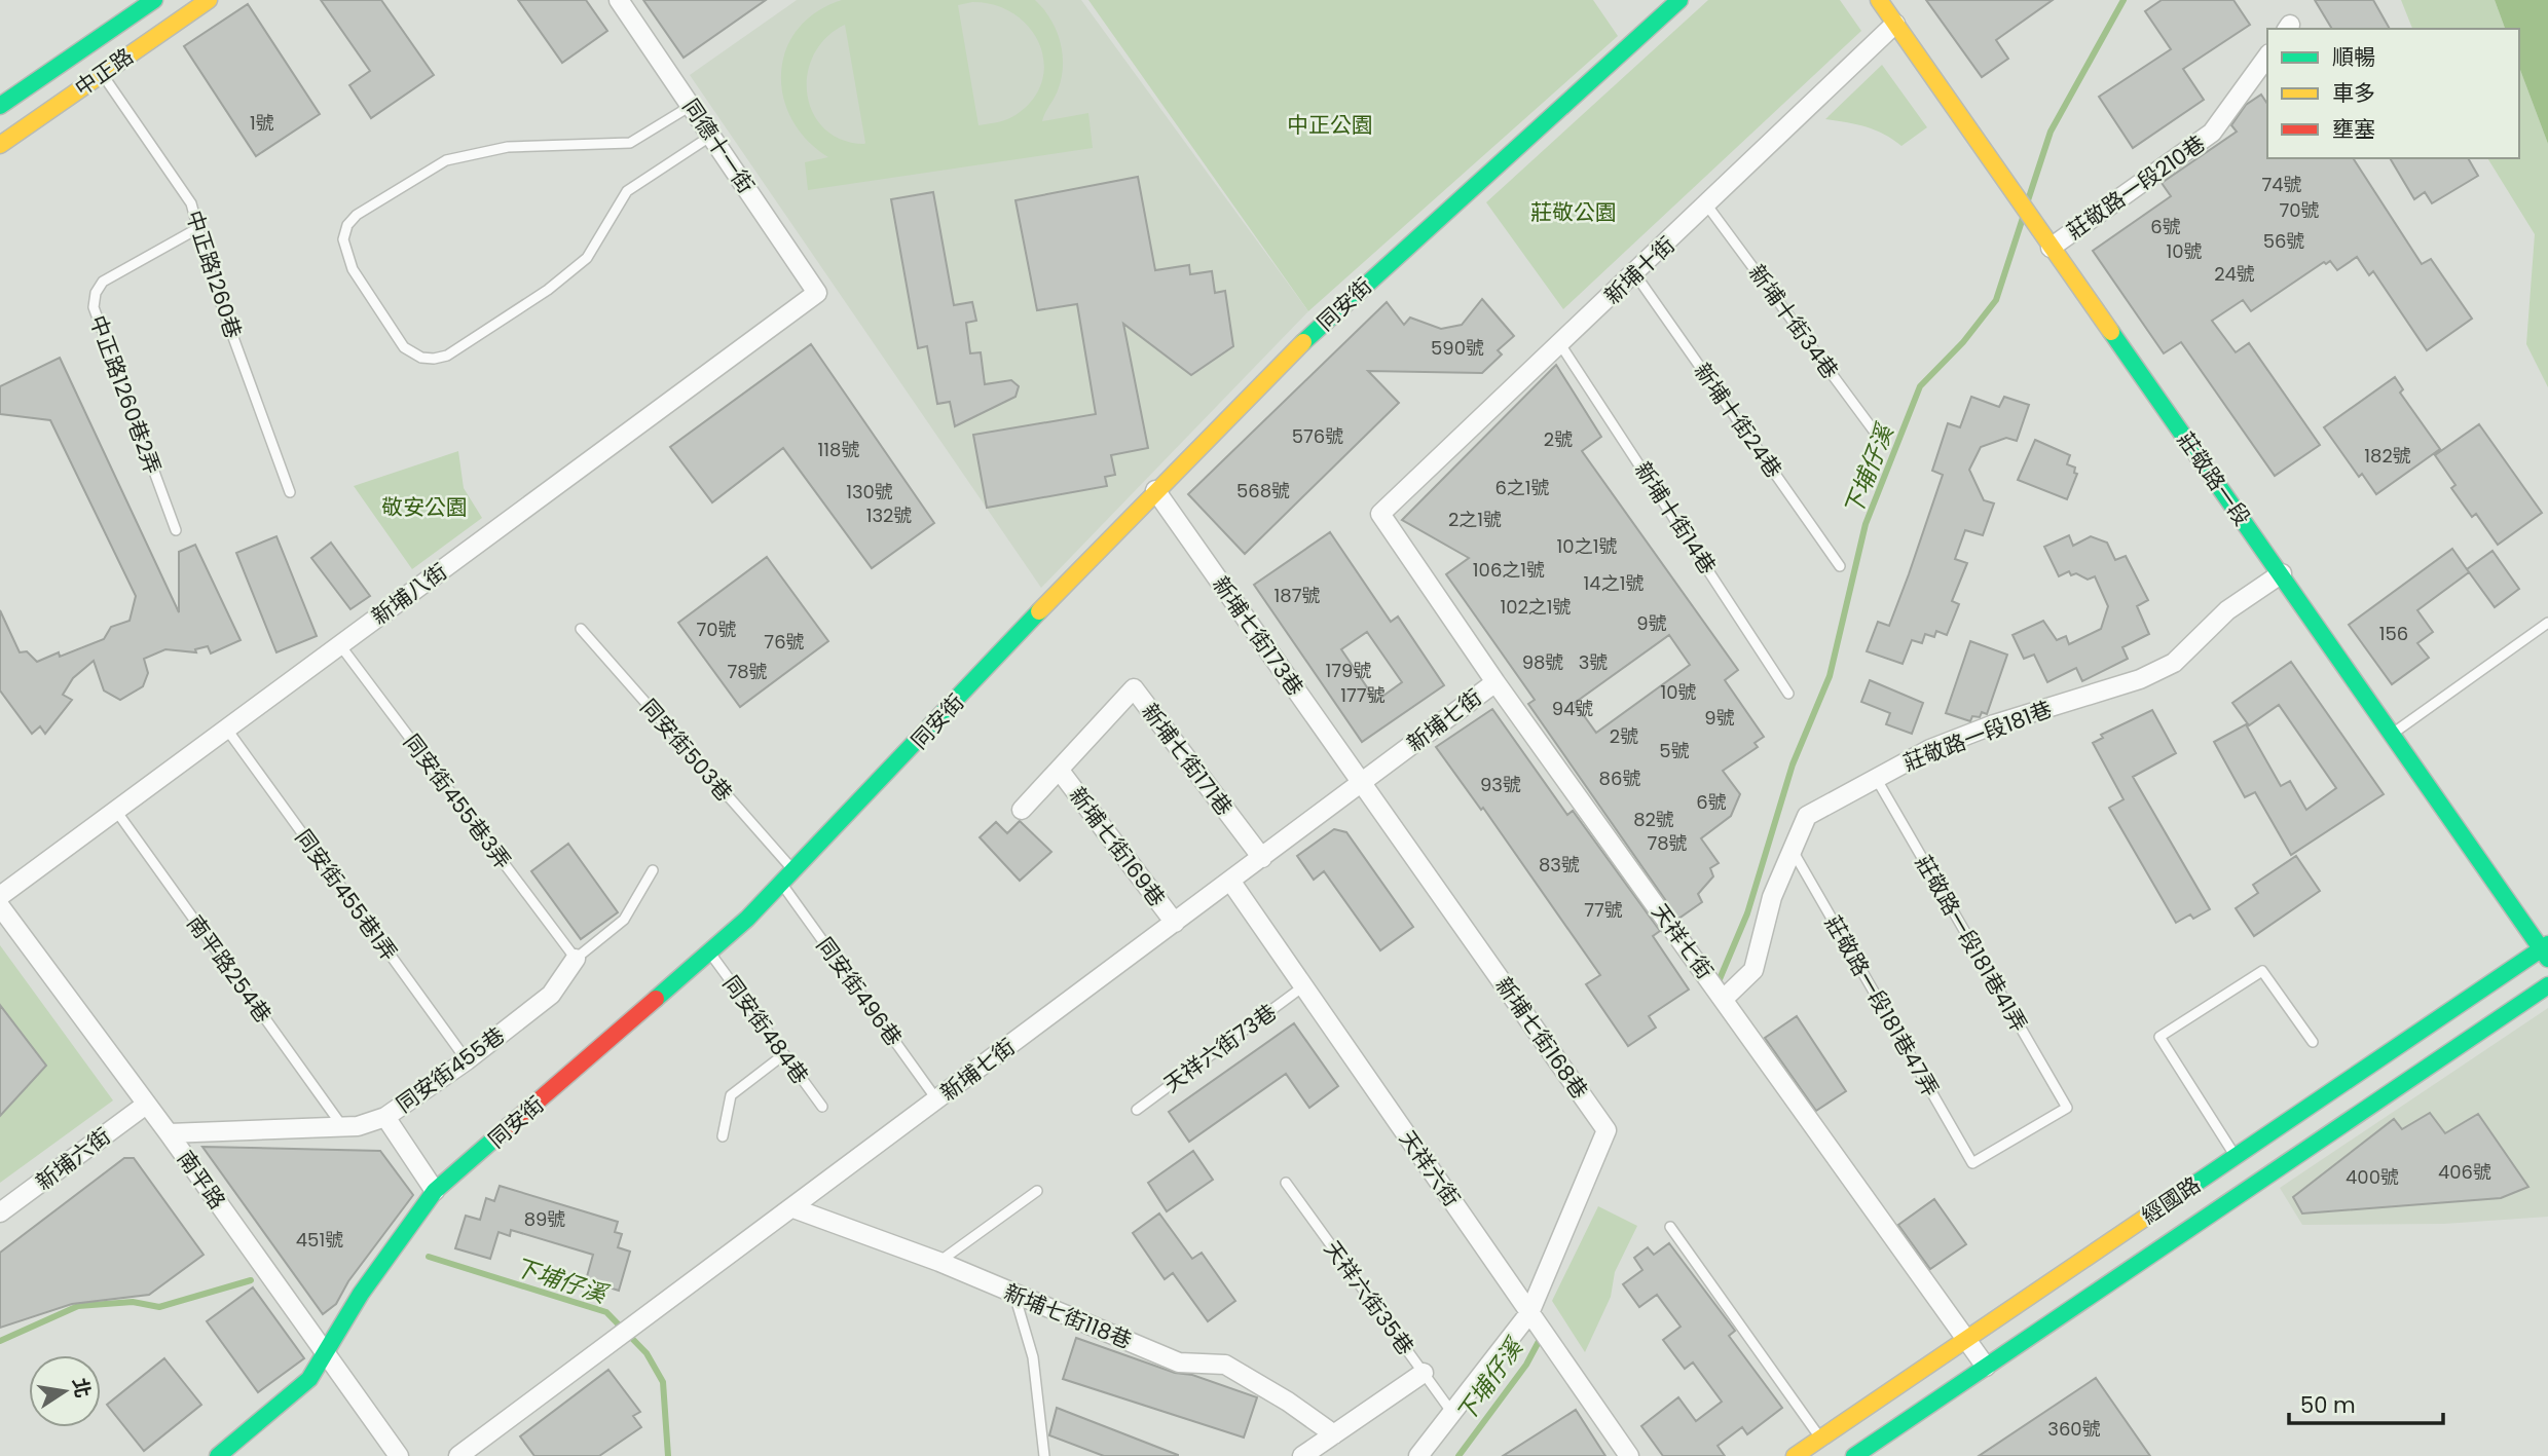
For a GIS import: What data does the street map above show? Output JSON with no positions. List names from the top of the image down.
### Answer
{
  "streets": {
    "street": [
      "中正路",
      "同德十一街",
      "莊敬路一段210巷",
      "新埔十街",
      "同安街",
      "莊敬路一段",
      "新埔八街",
      "新埔七街173巷",
      "新埔七街",
      "莊敬路一段181巷",
      "新埔七街171巷",
      "新埔七街169巷",
      "天祥七街",
      "新埔七街168巷",
      "同安街455巷",
      "新埔六街",
      "天祥六街",
      "南平路",
      "經國路",
      "新埔七街118巷"
    ],
    "lane": [
      "中正路1260巷",
      "新埔十街34巷",
      "中正路1260巷2弄",
      "新埔十街24巷",
      "新埔十街14巷",
      "同安街503巷",
      "同安街455巷3弄",
      "同安街455巷1弄",
      "莊敬路一段181巷41弄",
      "南平路254巷",
      "同安街496巷",
      "莊敬路一段181巷47弄",
      "同安街484巷",
      "天祥六街73巷",
      "天祥六街35巷"
    ]
  },
  "crossings": [
    ["中正路", "中正路1260巷"],
    ["同德十一街", "新埔八街"],
    ["莊敬路一段210巷", "莊敬路一段"],
    ["新埔十街", "新埔十街34巷"],
    ["新埔十街", "新埔十街24巷"],
    ["新埔十街", "莊敬路一段"],
    ["新埔十街", "新埔十街14巷"],
    ["新埔十街", "天祥七街"],
    ["中正路1260巷", "中正路1260巷2弄"],
    ["同安街", "新埔七街173巷"],
    ["同安街", "同安街503巷"],
    ["同安街", "同安街496巷"],
    ["同安街", "同安街484巷"],
    ["同安街", "同安街455巷"],
    ["同安街", "南平路"],
    ["莊敬路一段", "莊敬路一段181巷"],
    ["莊敬路一段", "經國路"],
    ["新埔八街", "同安街455巷3弄"],
    ["新埔八街", "同安街455巷1弄"],
    ["新埔八街", "南平路254巷"],
    ["新埔七街173巷", "新埔七街"],
    ["新埔七街173巷", "新埔七街168巷"],
    ["新埔七街", "新埔七街171巷"],
    ["新埔七街", "新埔七街169巷"],
    ["新埔七街", "天祥七街"],
    ["新埔七街", "同安街496巷"],
    ["新埔七街", "新埔七街168巷"],
    ["新埔七街", "天祥六街"],
    ["新埔七街", "新埔七街118巷"],
    ["莊敬路一段181巷", "天祥七街"],
    ["莊敬路一段181巷", "莊敬路一段181巷41弄"],
    ["莊敬路一段181巷", "莊敬路一段181巷47弄"],
    ["同安街503巷", "同安街496巷"],
    ["新埔七街171巷", "新埔七街169巷"],
    ["同安街455巷3弄", "同安街455巷"],
    ["同安街455巷1弄", "同安街455巷"],
    ["天祥七街", "經國路"],
    ["莊敬路一段181巷41弄", "莊敬路一段181巷47弄"],
    ["新埔七街168巷", "天祥六街"],
    ["天祥六街73巷", "天祥六街"],
    ["新埔六街", "南平路"]
  ],
  "water": ["下埔仔溪"],
  "parks": ["中正公園", "莊敬公園", "敬安公園"],
  "house_numbers": [
    "1號",
    "74號",
    "70號",
    "6號",
    "56號",
    "10號",
    "24號",
    "590號",
    "576號",
    "2號",
    "118號",
    "182號",
    "6之1號",
    "568號",
    "130號",
    "132號",
    "2之1號",
    "10之1號",
    "106之1號",
    "14之1號",
    "187號",
    "102之1號",
    "9號",
    "70號",
    "156",
    "76號",
    "98號",
    "3號",
    "179號",
    "78號",
    "10號",
    "177號",
    "94號",
    "9號",
    "2號",
    "5號",
    "86號",
    "93號",
    "6號",
    "82號",
    "78號",
    "83號",
    "77號",
    "406號",
    "400號",
    "89號",
    "451號",
    "360號"
  ],
  "legend": ["順暢", "車多", "壅塞"],
  "scale_bar": "50 m",
  "north": "right"
}
